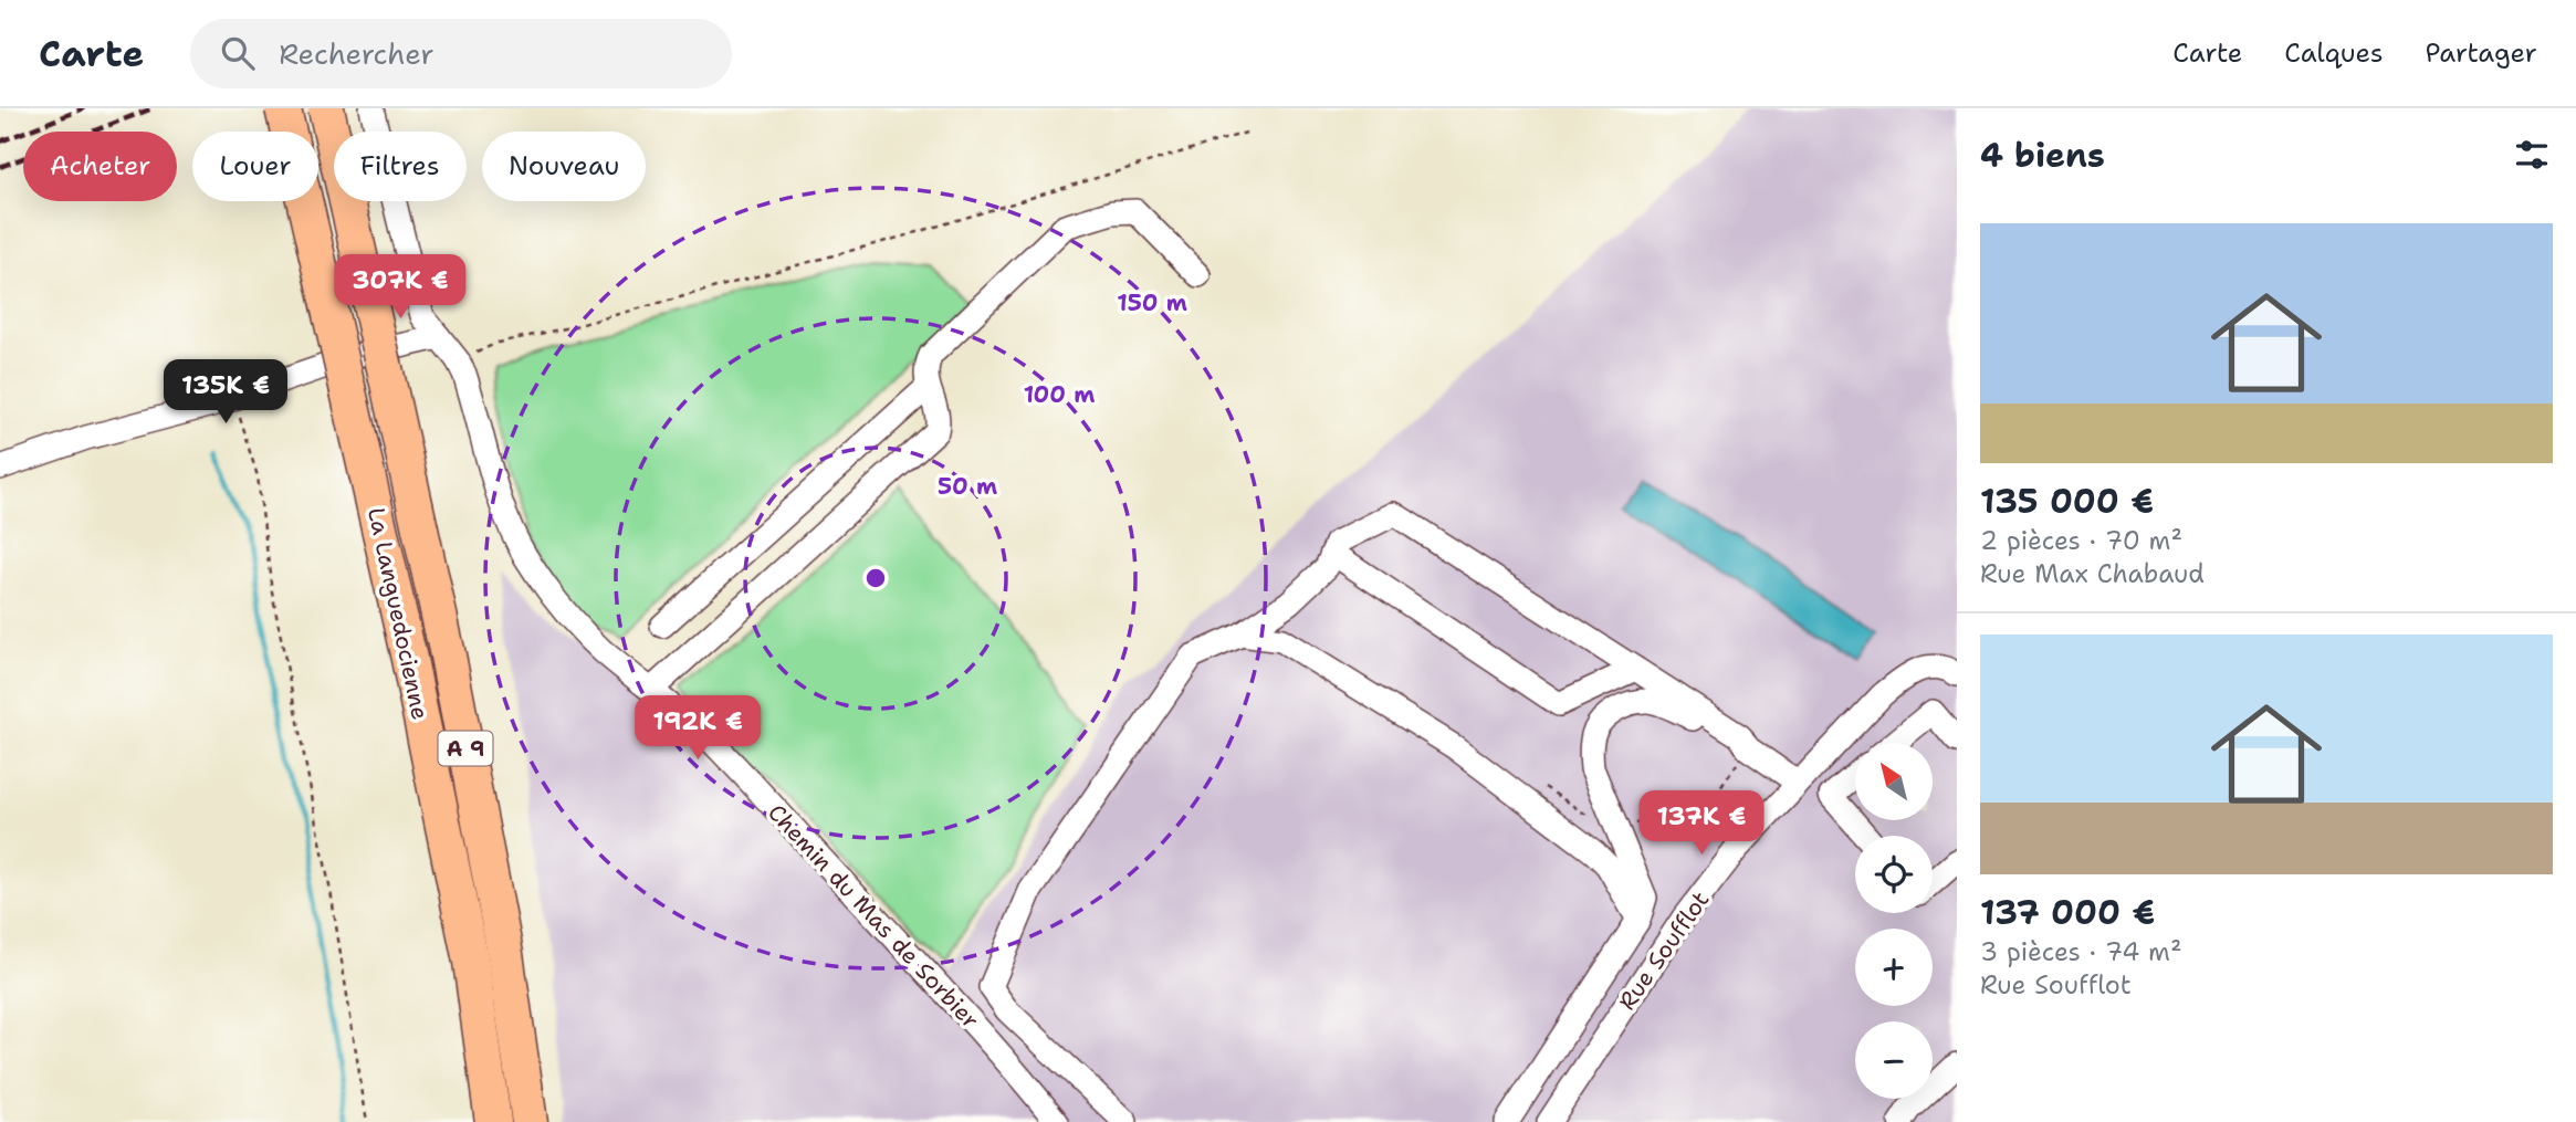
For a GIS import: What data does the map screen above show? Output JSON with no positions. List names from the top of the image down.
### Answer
{
  "streets": {
    "highway": ["La Languedocienne", "A 9"],
    "street": ["Chemin du Mas de Sorbier", "Rue Soufflot"]
  },
  "north": "top left",
  "page": {
    "header": "Carte",
    "search": "Rechercher",
    "nav": ["Carte", "Calques", "Partager"],
    "heading": "4 biens",
    "chip": [
      "Acheter",
      "Louer",
      "Filtres",
      "Nouveau"
    ],
    "list": [
      {
        "name": "135 000 €",
        "note": "2 pièces · 70 m² · Rue Max Chabaud"
      },
      {
        "name": "137 000 €",
        "note": "3 pièces · 74 m² · Rue Soufflot"
      }
    ],
    "price": [
      "307K €",
      "135K €",
      "192K €",
      "137K €"
    ],
    "map_buttons": ["+", "−"]
  },
  "rings": ["150 m", "100 m", "50 m"]
}
